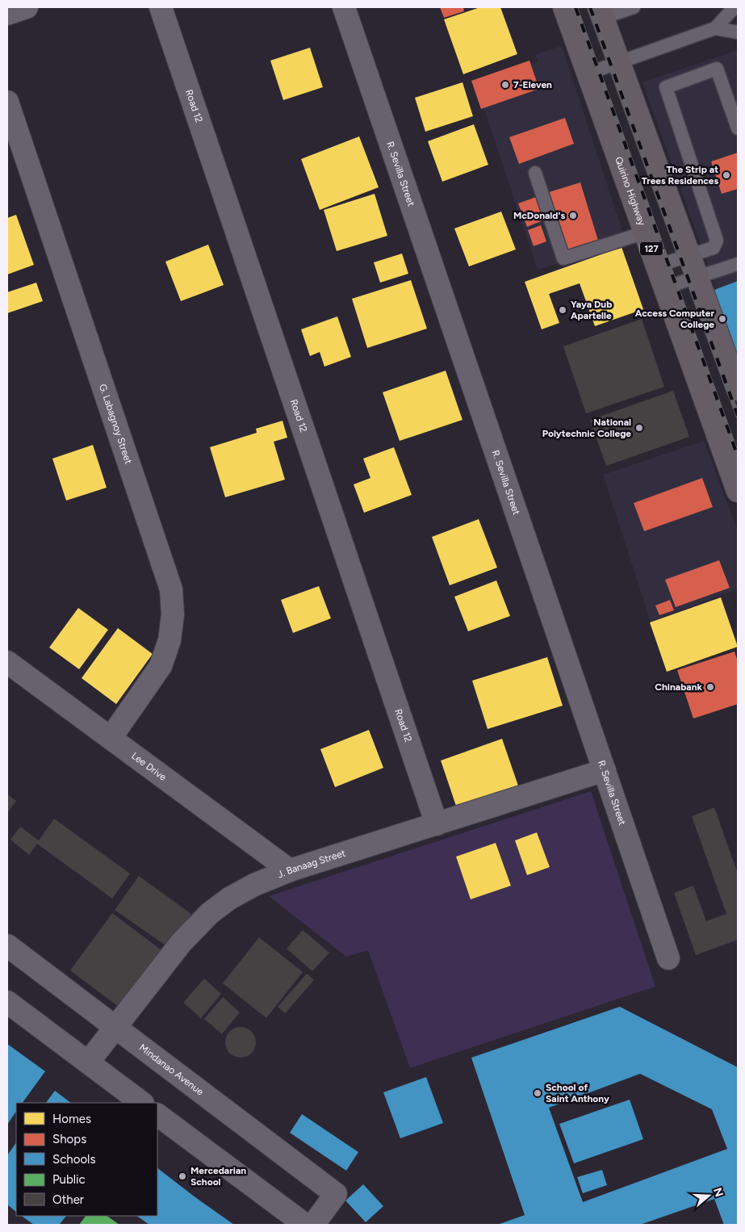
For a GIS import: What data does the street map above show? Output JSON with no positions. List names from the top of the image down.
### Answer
{
  "streets": {
    "main road": ["Quirino Highway", "127"],
    "street": [
      "Road 12",
      "R. Sevilla Street",
      "G. Labagnoy Street",
      "Lee Drive",
      "J. Banaag Street",
      "Mindanao Avenue"
    ]
  },
  "crossings": [
    ["Road 12", "J. Banaag Street"],
    ["R. Sevilla Street", "J. Banaag Street"],
    ["G. Labagnoy Street", "Lee Drive"],
    ["Lee Drive", "J. Banaag Street"],
    ["J. Banaag Street", "Mindanao Avenue"]
  ],
  "places": [
    "7-Eleven",
    "The Strip at Trees Residences",
    "McDonald's",
    "Yaya Dub Apartelle",
    "Access Computer College",
    "National Polytechnic College",
    "Chinabank",
    "School of Saint Anthony",
    "Mercedarian School"
  ],
  "legend": [
    "Homes",
    "Shops",
    "Schools",
    "Public",
    "Other"
  ],
  "north": "right"
}
